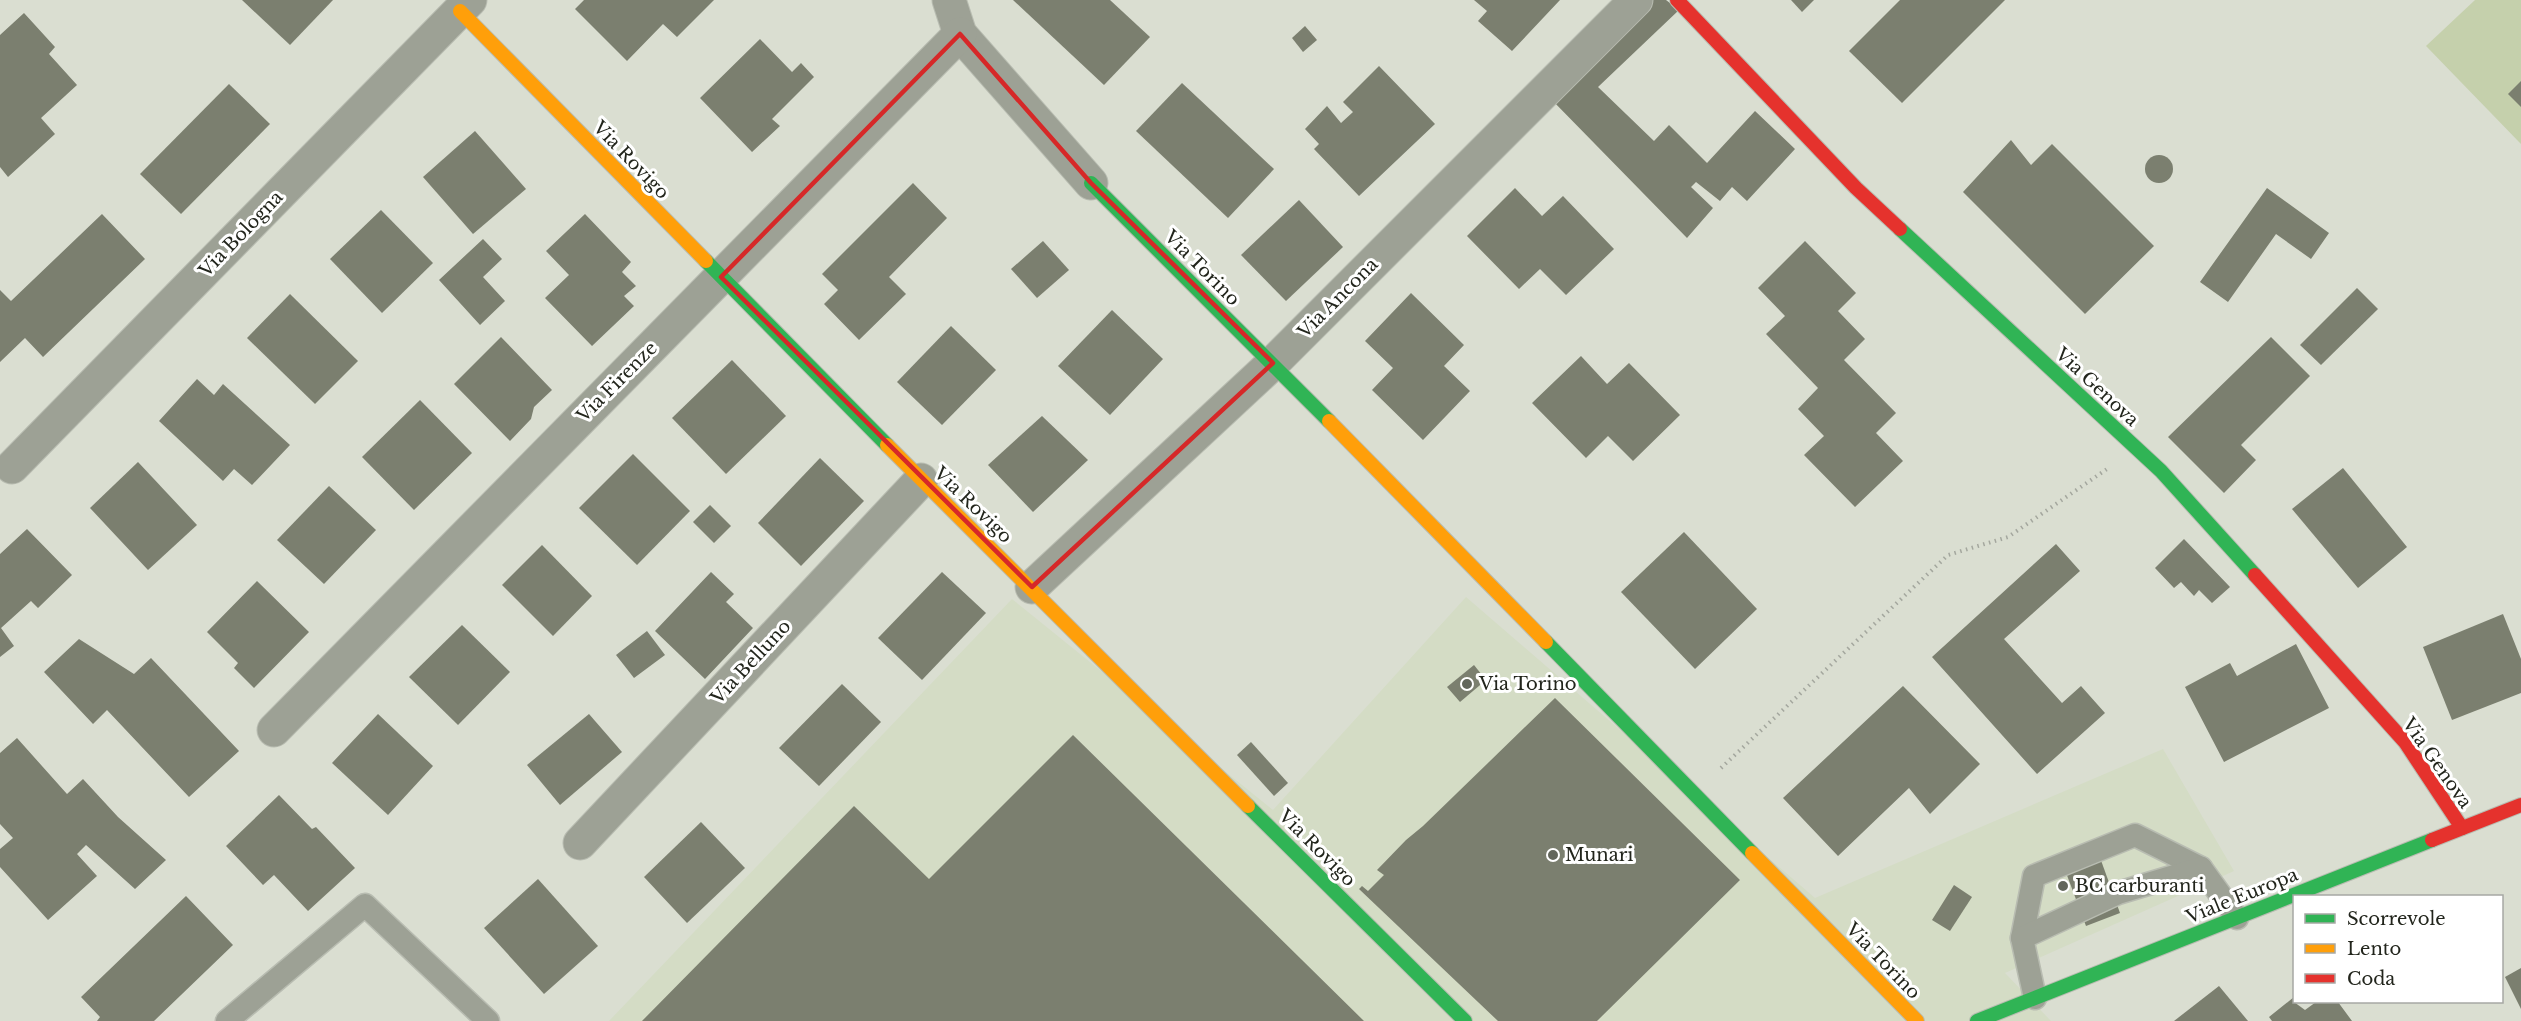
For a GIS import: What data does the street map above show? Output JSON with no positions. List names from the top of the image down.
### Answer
{
  "streets": {
    "street": [
      "Via Rovigo",
      "Via Bologna",
      "Via Torino",
      "Via Ancona",
      "Via Firenze",
      "Via Genova",
      "Via Belluno",
      "Viale Europa"
    ]
  },
  "crossings": [
    ["Via Rovigo", "Via Bologna"],
    ["Via Rovigo", "Via Ancona"],
    ["Via Rovigo", "Via Firenze"],
    ["Via Rovigo", "Via Belluno"],
    ["Via Torino", "Via Ancona"],
    ["Via Genova", "Viale Europa"]
  ],
  "places": ["Via Torino", "Munari", "BC carburanti"],
  "legend": ["Scorrevole", "Lento", "Coda"]
}
